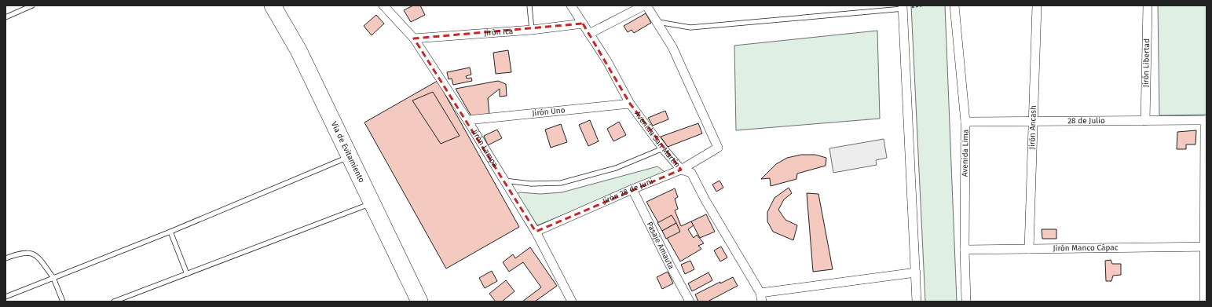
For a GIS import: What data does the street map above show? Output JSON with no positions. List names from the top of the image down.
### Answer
{
  "streets": {
    "highway": ["Vía de Evitamiento"],
    "street": [
      "Jirón Ica",
      "Jirón Libertad",
      "Jirón Uno",
      "28 de Julio",
      "Jirón Ancash",
      "Avenida San Martín",
      "Jirón Lampa",
      "Avenida Lima",
      "Jirón 28 de Juni",
      "Pasaje Amauta",
      "Jirón Manco Cápac"
    ]
  },
  "crossings": [
    ["Jirón Ica", "Avenida San Martín"],
    ["Jirón Ica", "Jirón Lampa"],
    ["Jirón Libertad", "28 de Julio"],
    ["Jirón Uno", "Avenida San Martín"],
    ["Jirón Uno", "Jirón Lampa"],
    ["28 de Julio", "Jirón Ancash"],
    ["28 de Julio", "Avenida Lima"],
    ["Jirón Ancash", "Jirón Manco Cápac"],
    ["Avenida San Martín", "Jirón 28 de Juni"],
    ["Jirón Lampa", "Jirón 28 de Juni"],
    ["Avenida Lima", "Jirón Manco Cápac"],
    ["Jirón 28 de Juni", "Pasaje Amauta"]
  ]
}
